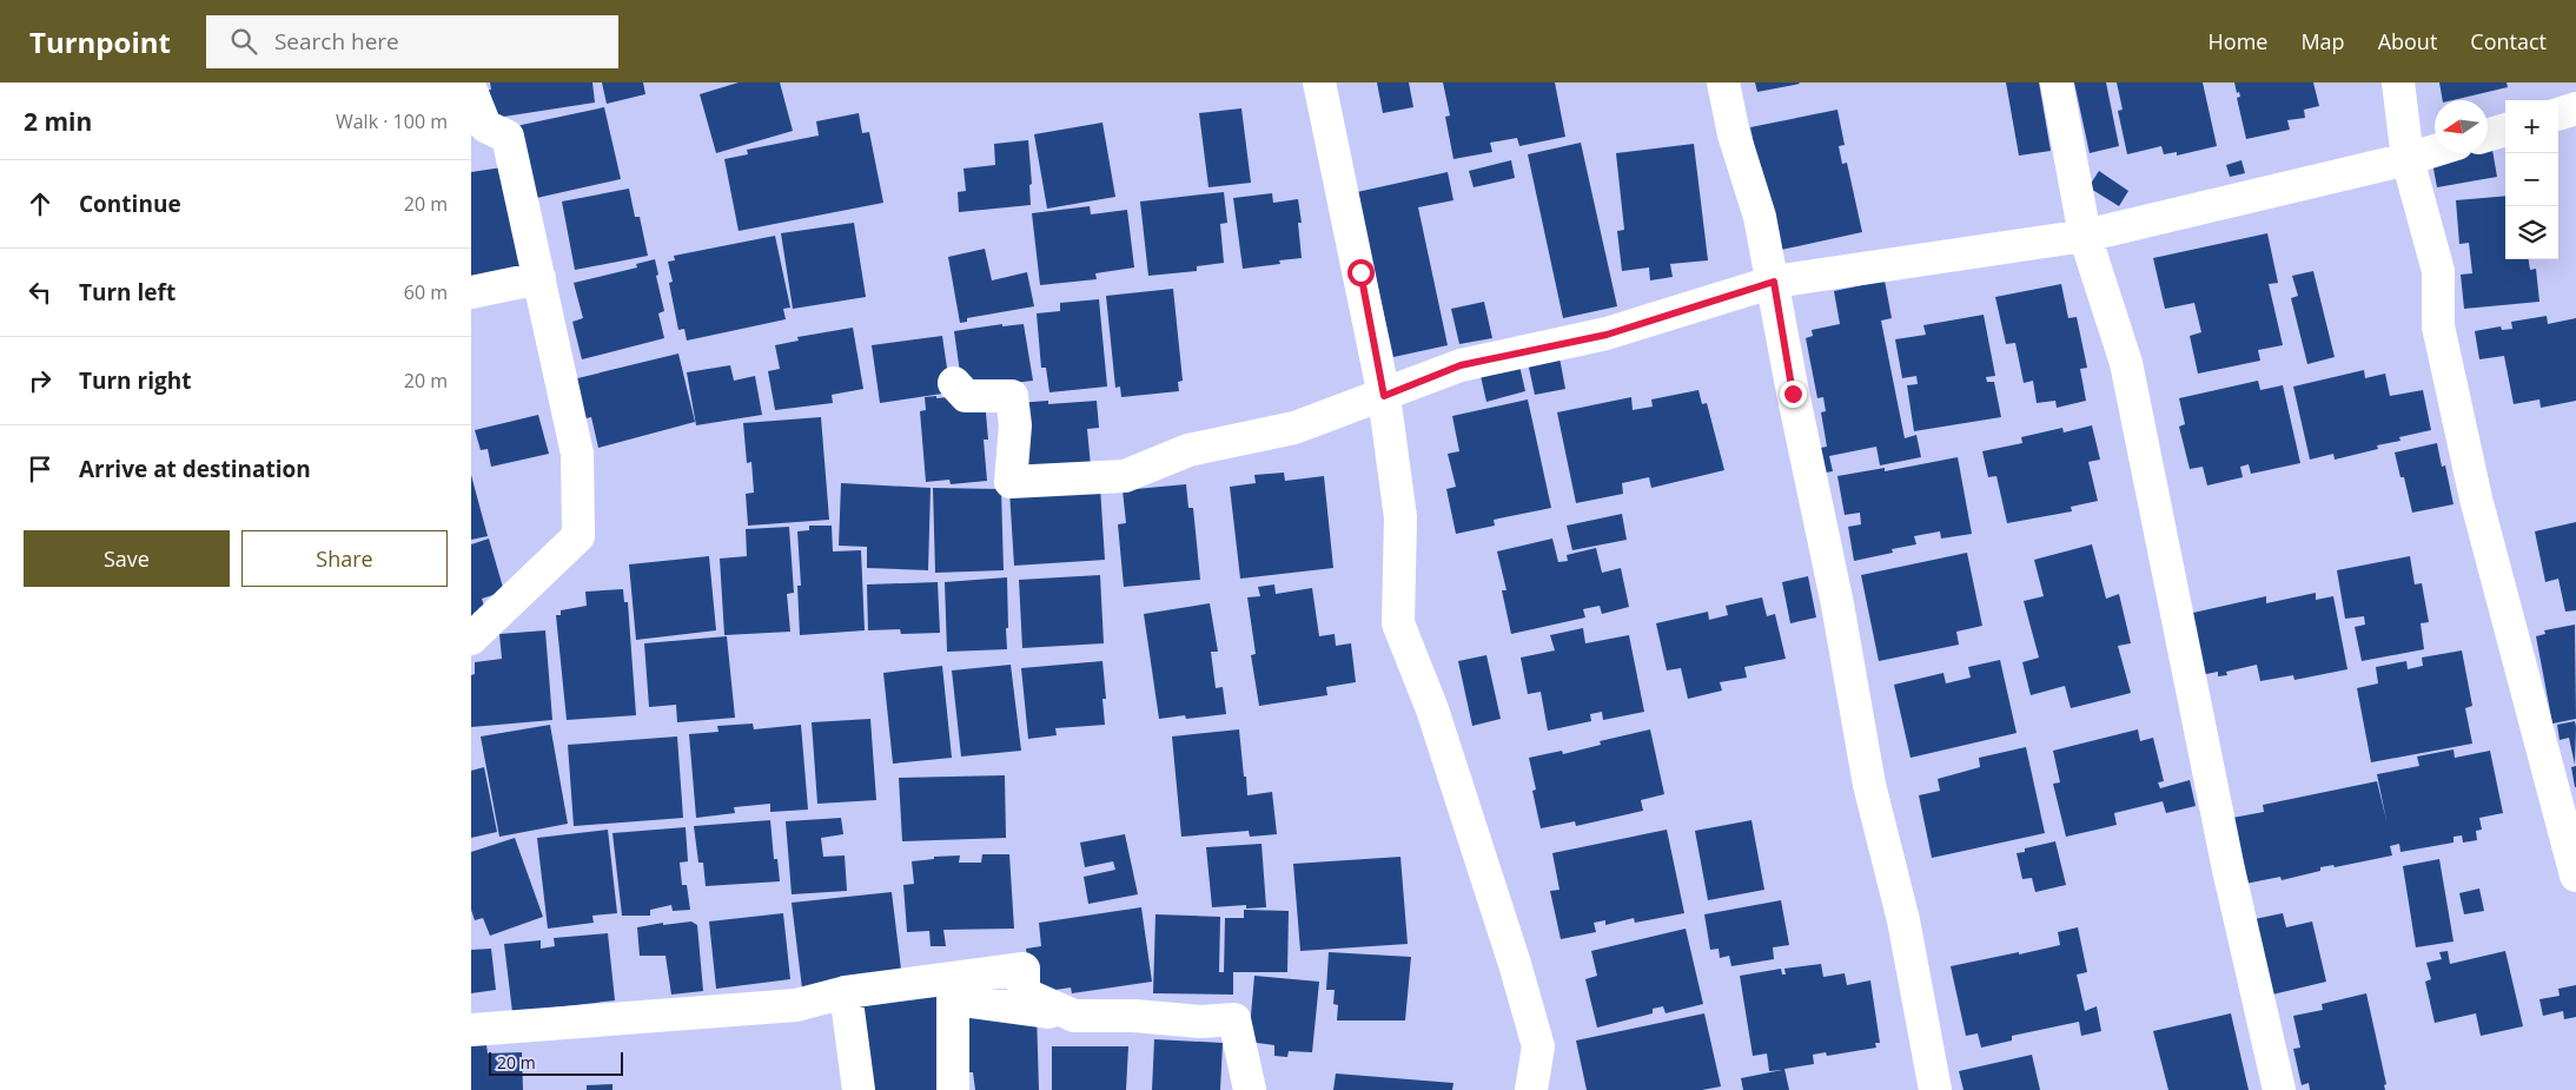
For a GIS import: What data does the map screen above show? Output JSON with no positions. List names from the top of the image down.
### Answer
{
  "scale_bar": "20 m",
  "north": "left",
  "page": {
    "header": "Turnpoint",
    "search": "Search here",
    "nav": [
      "Home",
      "Map",
      "About",
      "Contact"
    ],
    "heading": ["2 min", "Walk · 100 m"],
    "map_buttons": ["+", "−"],
    "list": [
      ["Continue", "20 m"],
      ["Turn left", "60 m"],
      ["Turn right", "20 m"],
      "Arrive at destination"
    ],
    "buttons": ["Save", "Share"],
    "scale": "20 m"
  }
}
